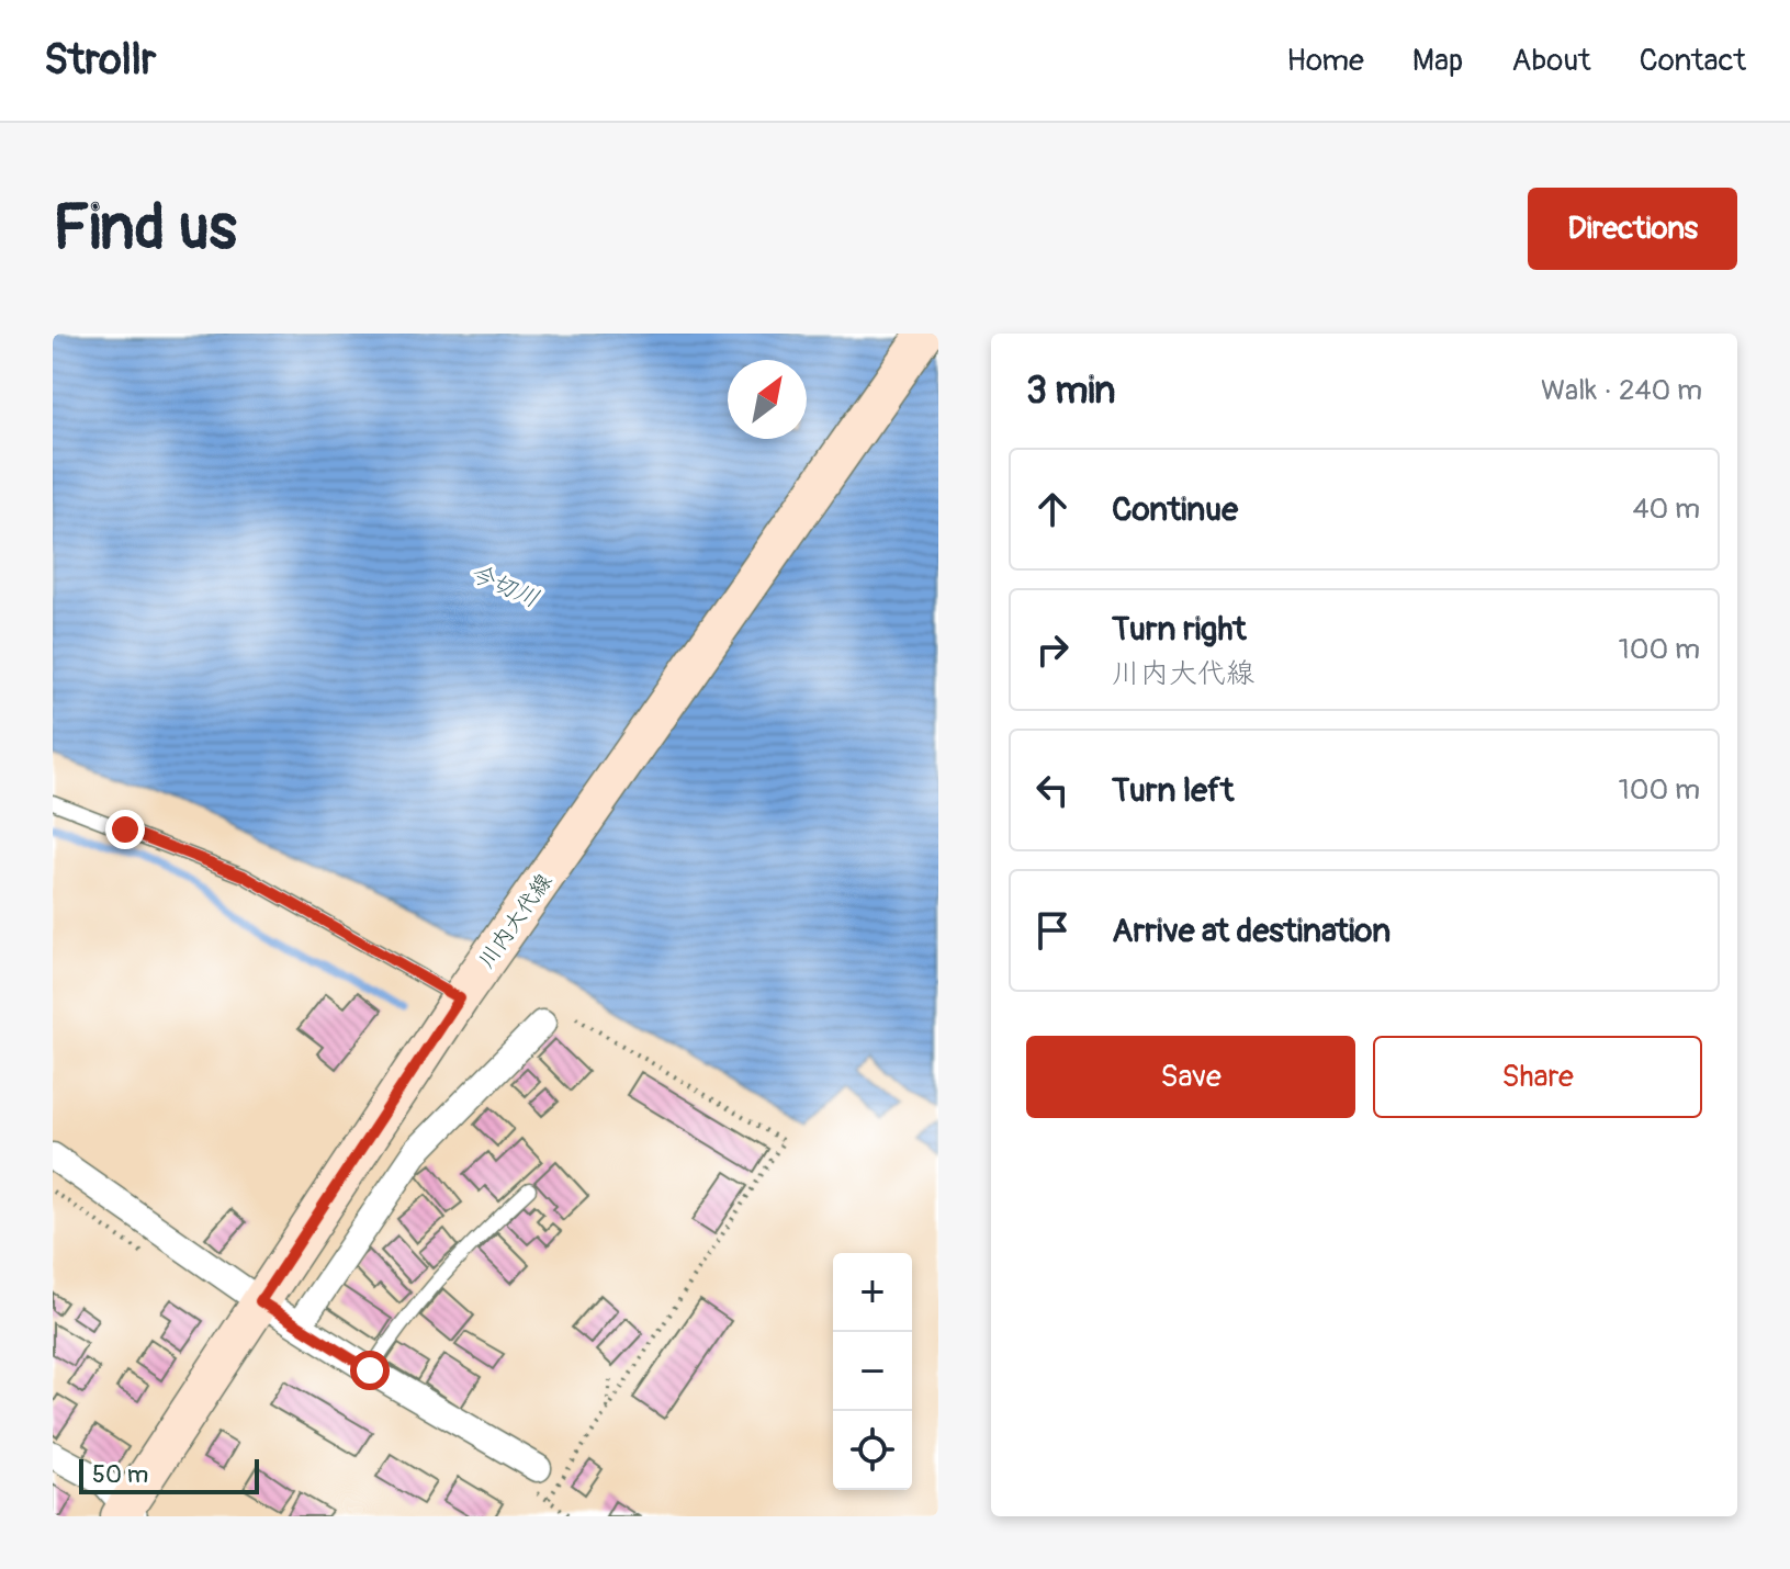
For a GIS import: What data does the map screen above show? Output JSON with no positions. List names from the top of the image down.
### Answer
{
  "streets": {
    "main road": ["川内大代線"]
  },
  "water": ["今切川"],
  "scale_bar": "50 m",
  "north": "top right",
  "page": {
    "header": "Strollr",
    "nav": [
      "Home",
      "Map",
      "About",
      "Contact"
    ],
    "buttons": [
      "Directions",
      ["Save", "Share"]
    ],
    "title": "Find us",
    "heading": ["3 min", "Walk · 240 m"],
    "list": [
      ["Continue", "40 m"],
      ["Turn right", "川内大代線", "100 m"],
      ["Turn left", "100 m"],
      "Arrive at destination"
    ],
    "map_buttons": ["+", "−"],
    "scale": "50 m"
  }
}
